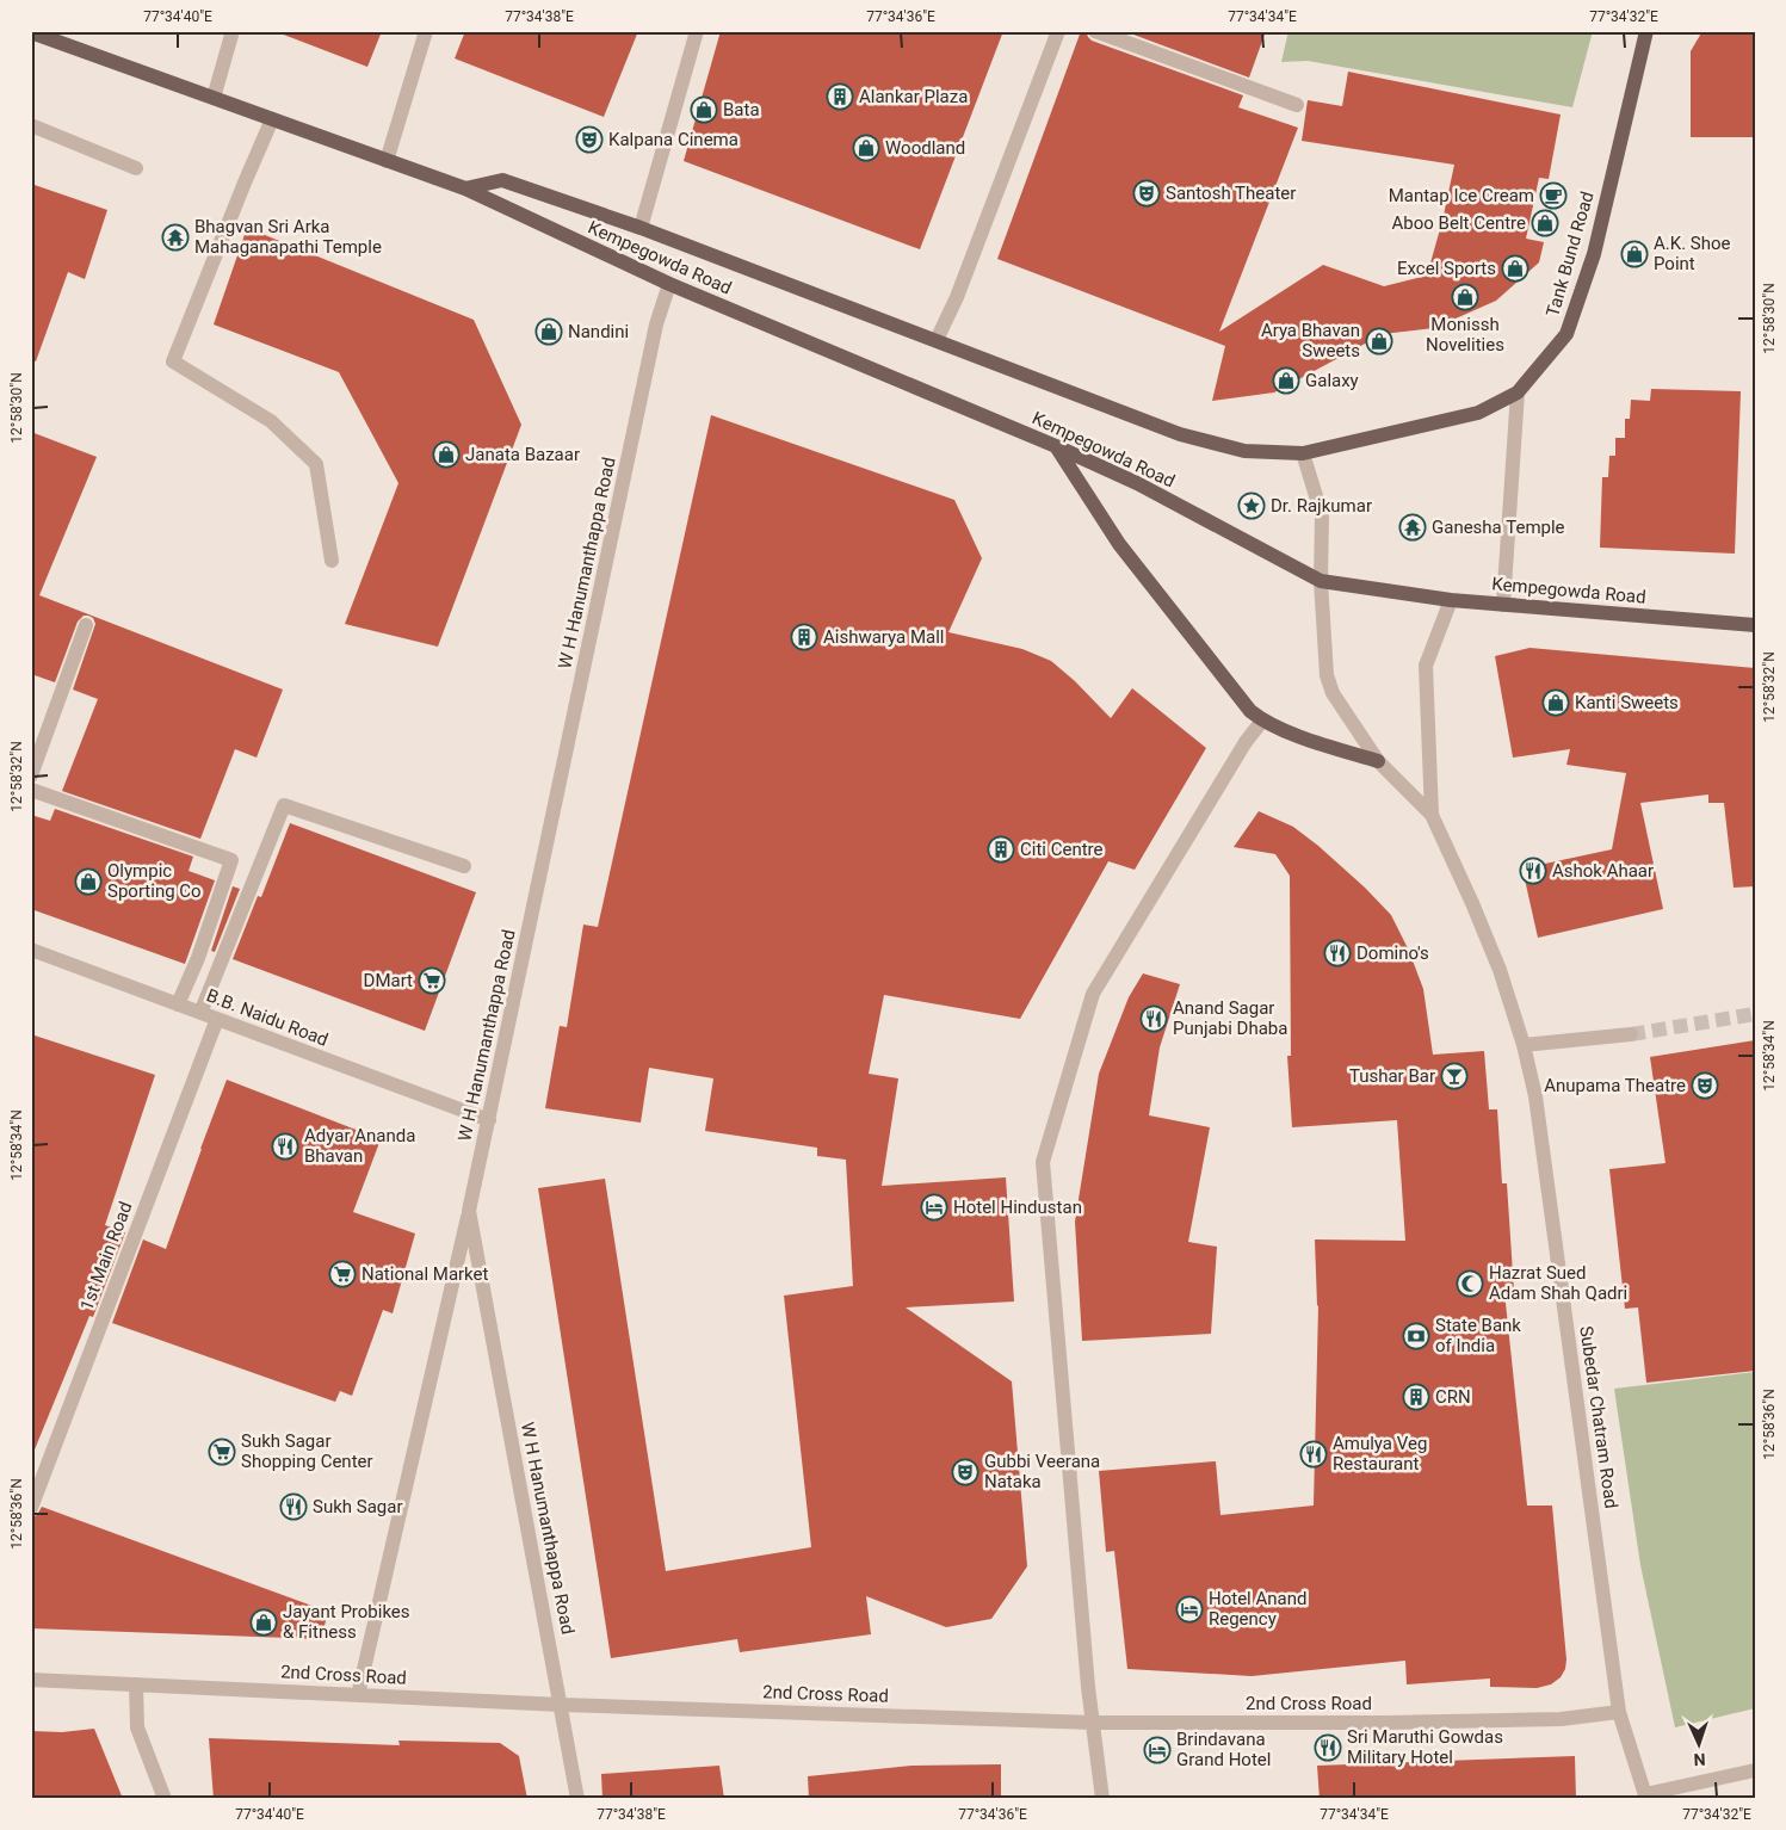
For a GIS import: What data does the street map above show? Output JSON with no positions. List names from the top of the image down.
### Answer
{
  "streets": {
    "main road": ["Tank Bund Road", "Kempegowda Road"],
    "street": [
      "W H Hanumanthappa Road",
      "B.B. Naidu Road",
      "1st Main Road",
      "Subedar Chatram Road",
      "2nd Cross Road"
    ]
  },
  "crossings": [
    ["Tank Bund Road", "Kempegowda Road"],
    ["Tank Bund Road", "Subedar Chatram Road"],
    ["Kempegowda Road", "W H Hanumanthappa Road"],
    ["Kempegowda Road", "Subedar Chatram Road"],
    ["W H Hanumanthappa Road", "B.B. Naidu Road"],
    ["W H Hanumanthappa Road", "2nd Cross Road"],
    ["B.B. Naidu Road", "1st Main Road"],
    ["Subedar Chatram Road", "2nd Cross Road"]
  ],
  "places": {
    "building": [
      "Alankar Plaza",
      "Aishwarya Mall",
      "Citi Centre",
      "CRN"
    ],
    "shop": [
      "Bata",
      "Woodland",
      "Aboo Belt Centre",
      "A.K. Shoe Point",
      "Excel Sports",
      "Monissh Novelities",
      "Nandini",
      "Arya Bhavan Sweets",
      "Galaxy",
      "Janata Bazaar",
      "Kanti Sweets",
      "Olympic Sporting Co",
      "Jayant Probikes & Fitness"
    ],
    "theatre": [
      "Kalpana Cinema",
      "Santosh Theater",
      "Anupama Theatre",
      "Gubbi Veerana Nataka"
    ],
    "cafe": ["Mantap Ice Cream"],
    "temple": ["Bhagvan Sri Arka Mahaganapathi Temple", "Ganesha Temple"],
    "place": ["Dr. Rajkumar"],
    "restaurant": [
      "Ashok Ahaar",
      "Domino's",
      "Anand Sagar Punjabi Dhaba",
      "Adyar Ananda Bhavan",
      "Amulya Veg Restaurant",
      "Sukh Sagar",
      "Sri Maruthi Gowdas Military Hotel"
    ],
    "supermarket": ["DMart", "National Market", "Sukh Sagar Shopping Center"],
    "bar": ["Tushar Bar"],
    "hotel": ["Hotel Hindustan", "Hotel Anand Regency", "Brindavana Grand Hotel"],
    "mosque": ["Hazrat Sued Adam Shah Qadri"],
    "bank": ["State Bank of India"]
  },
  "north": "bottom",
  "coordinates": [
    "77°34'40\"E",
    "77°34'38\"E",
    "77°34'36\"E",
    "77°34'34\"E",
    "77°34'32\"E",
    "12°58'30\"N",
    "12°58'32\"N",
    "12°58'34\"N",
    "12°58'36\"N"
  ]
}
